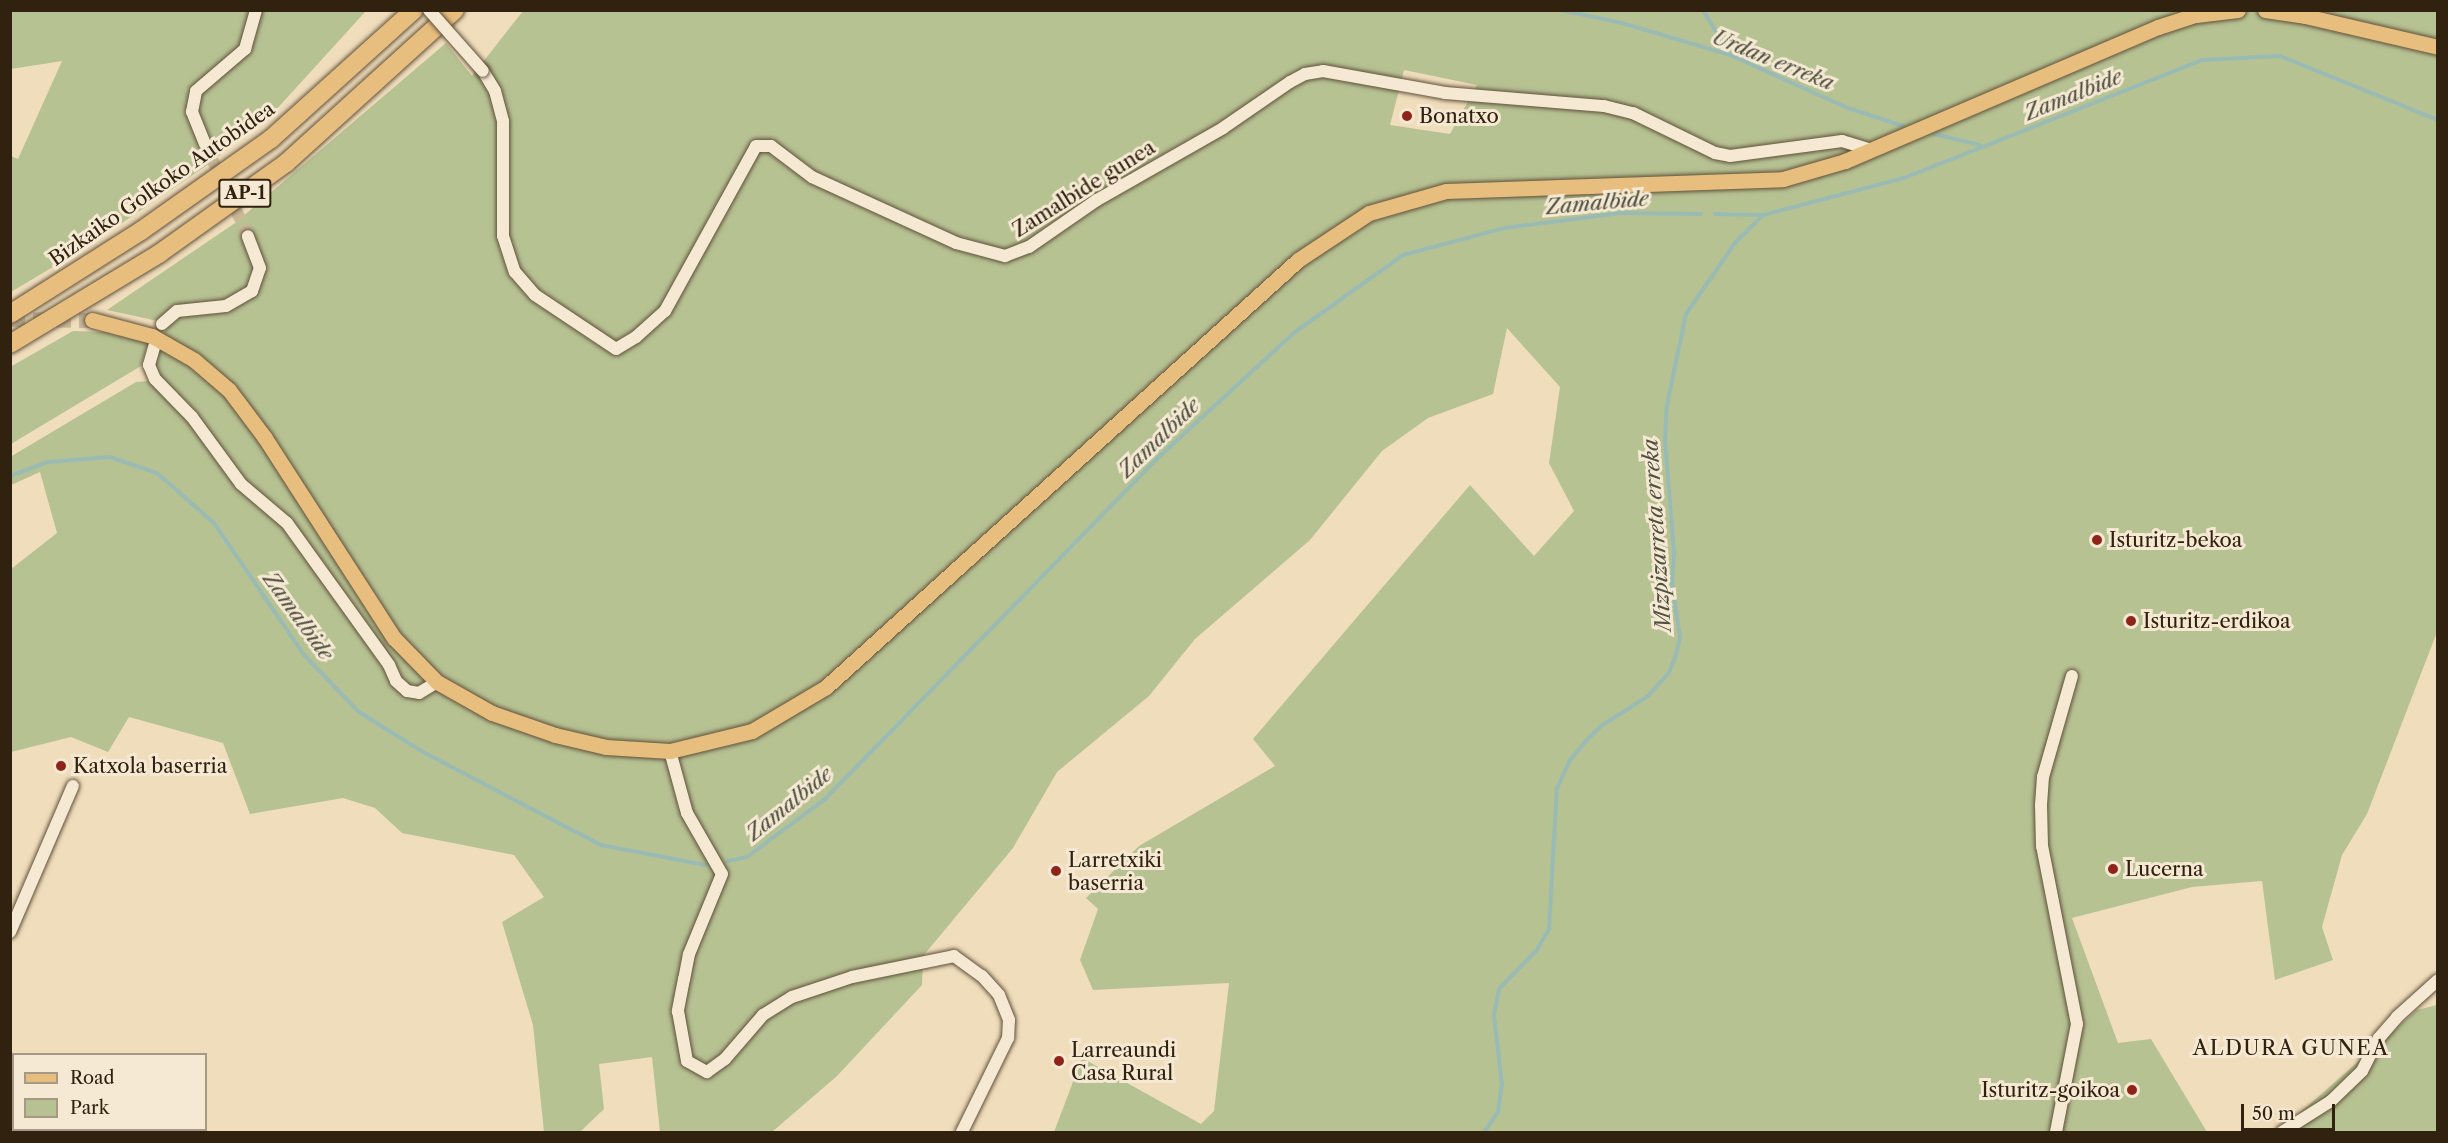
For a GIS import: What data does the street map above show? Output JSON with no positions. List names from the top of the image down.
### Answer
{
  "streets": {
    "highway": ["Bizkaiko Golkoko Autobidea", "AP-1"],
    "street": ["Zamalbide gunea"]
  },
  "districts": ["ALDURA GUNEA"],
  "water": ["Urdan erreka", "Zamalbide", "Mizpizarreta erreka"],
  "places": [
    "Bonatxo",
    "Isturitz-bekoa",
    "Isturitz-erdikoa",
    "Katxola baserria",
    "Lucerna",
    "Larretxiki baserria",
    "Larreaundi Casa Rural",
    "Isturitz-goikoa"
  ],
  "legend": ["Road", "Park"],
  "scale_bar": "50 m"
}
